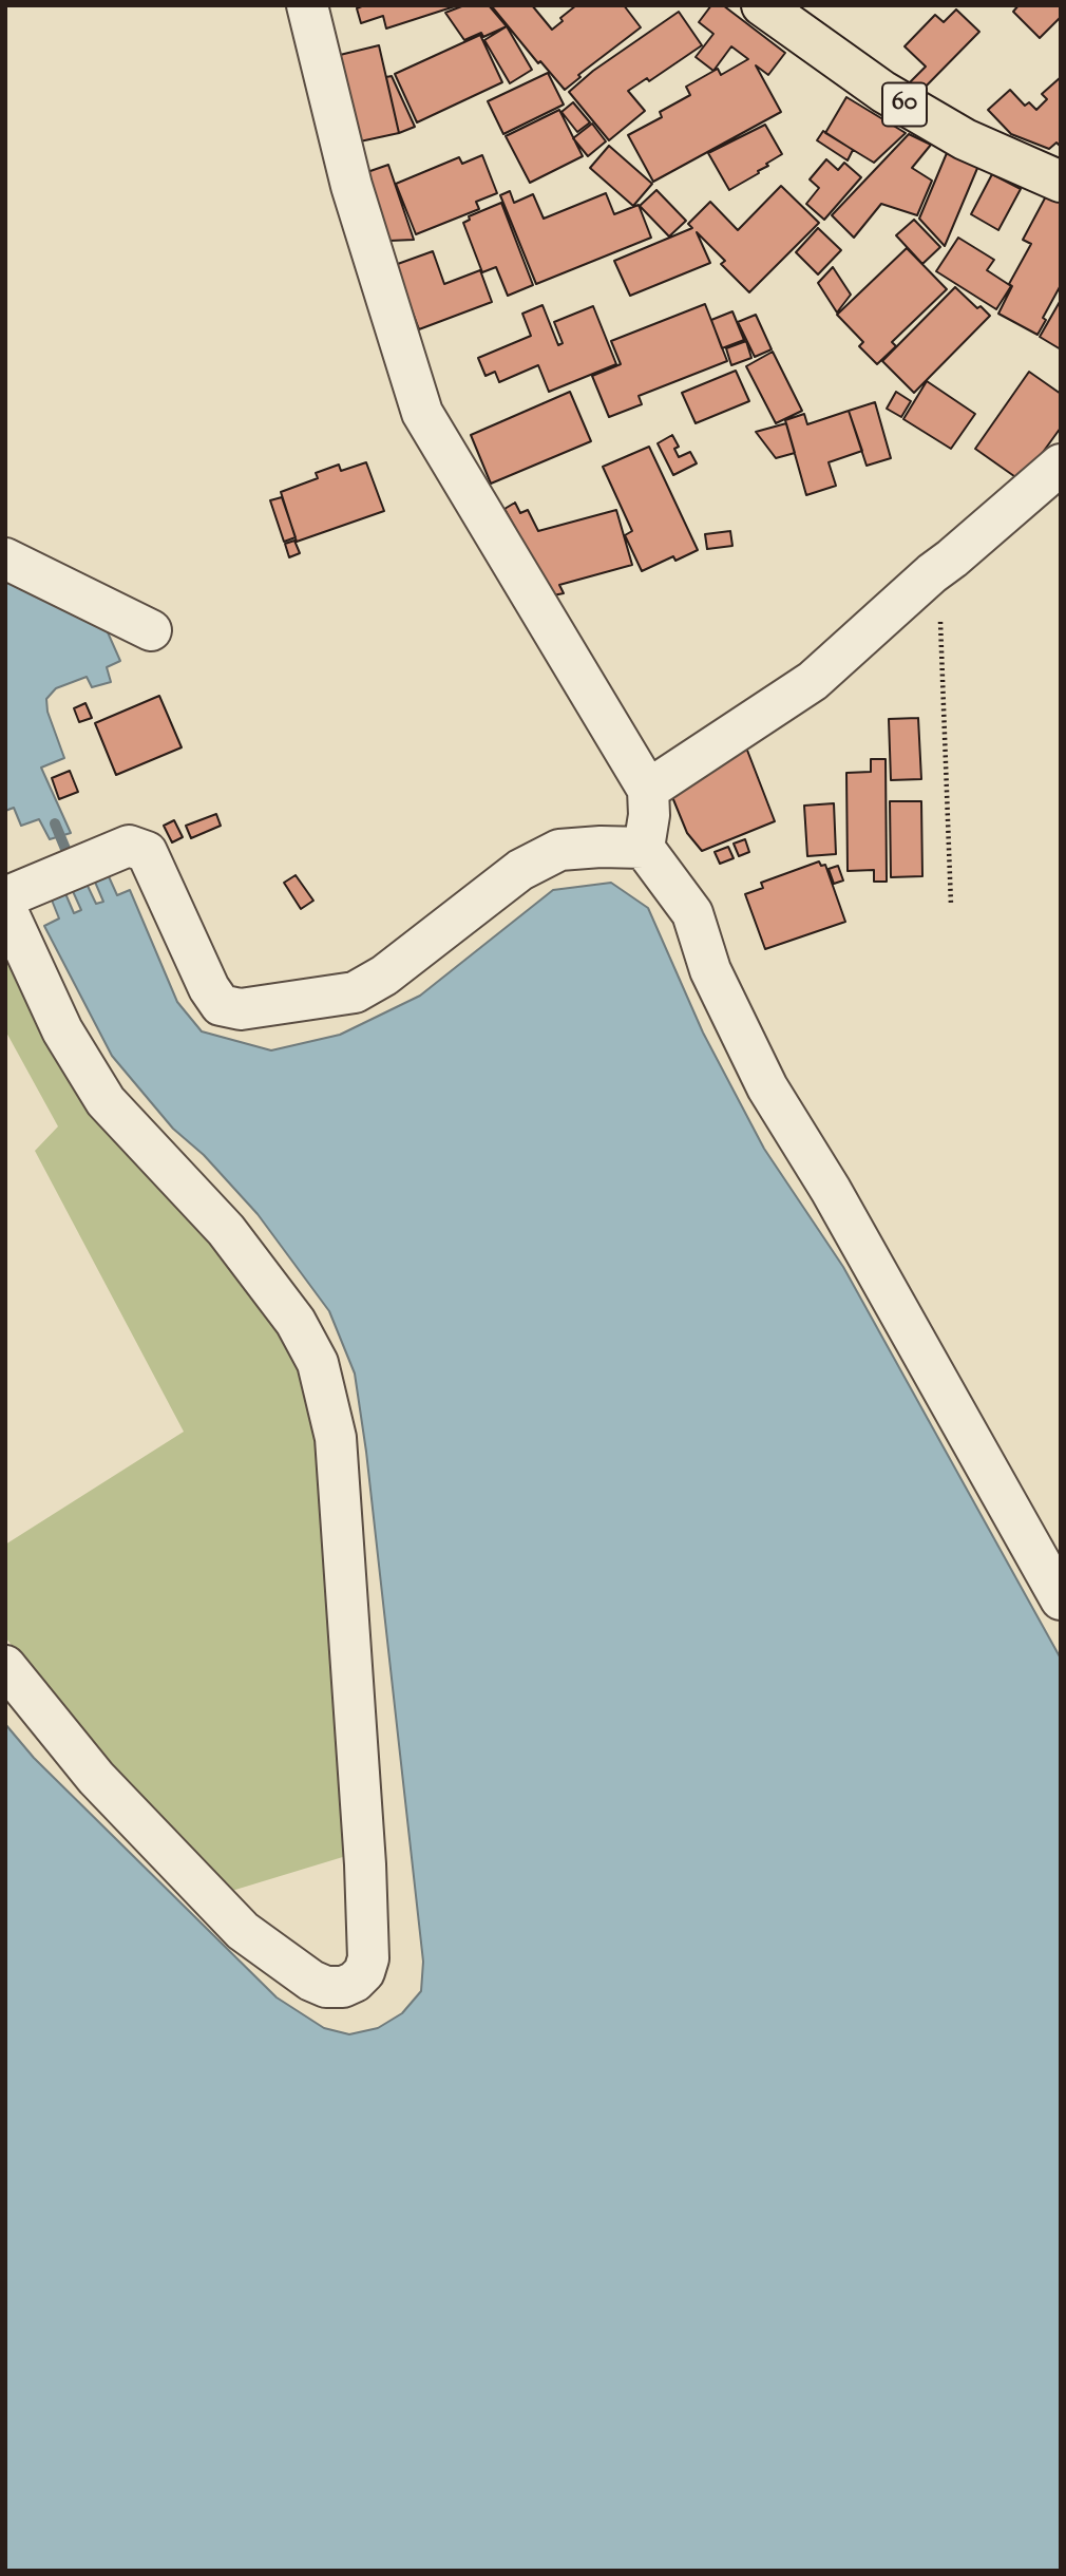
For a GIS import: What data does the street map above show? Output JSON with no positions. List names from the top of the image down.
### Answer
{
  "streets": {
    "main road": ["60"]
  }
}
